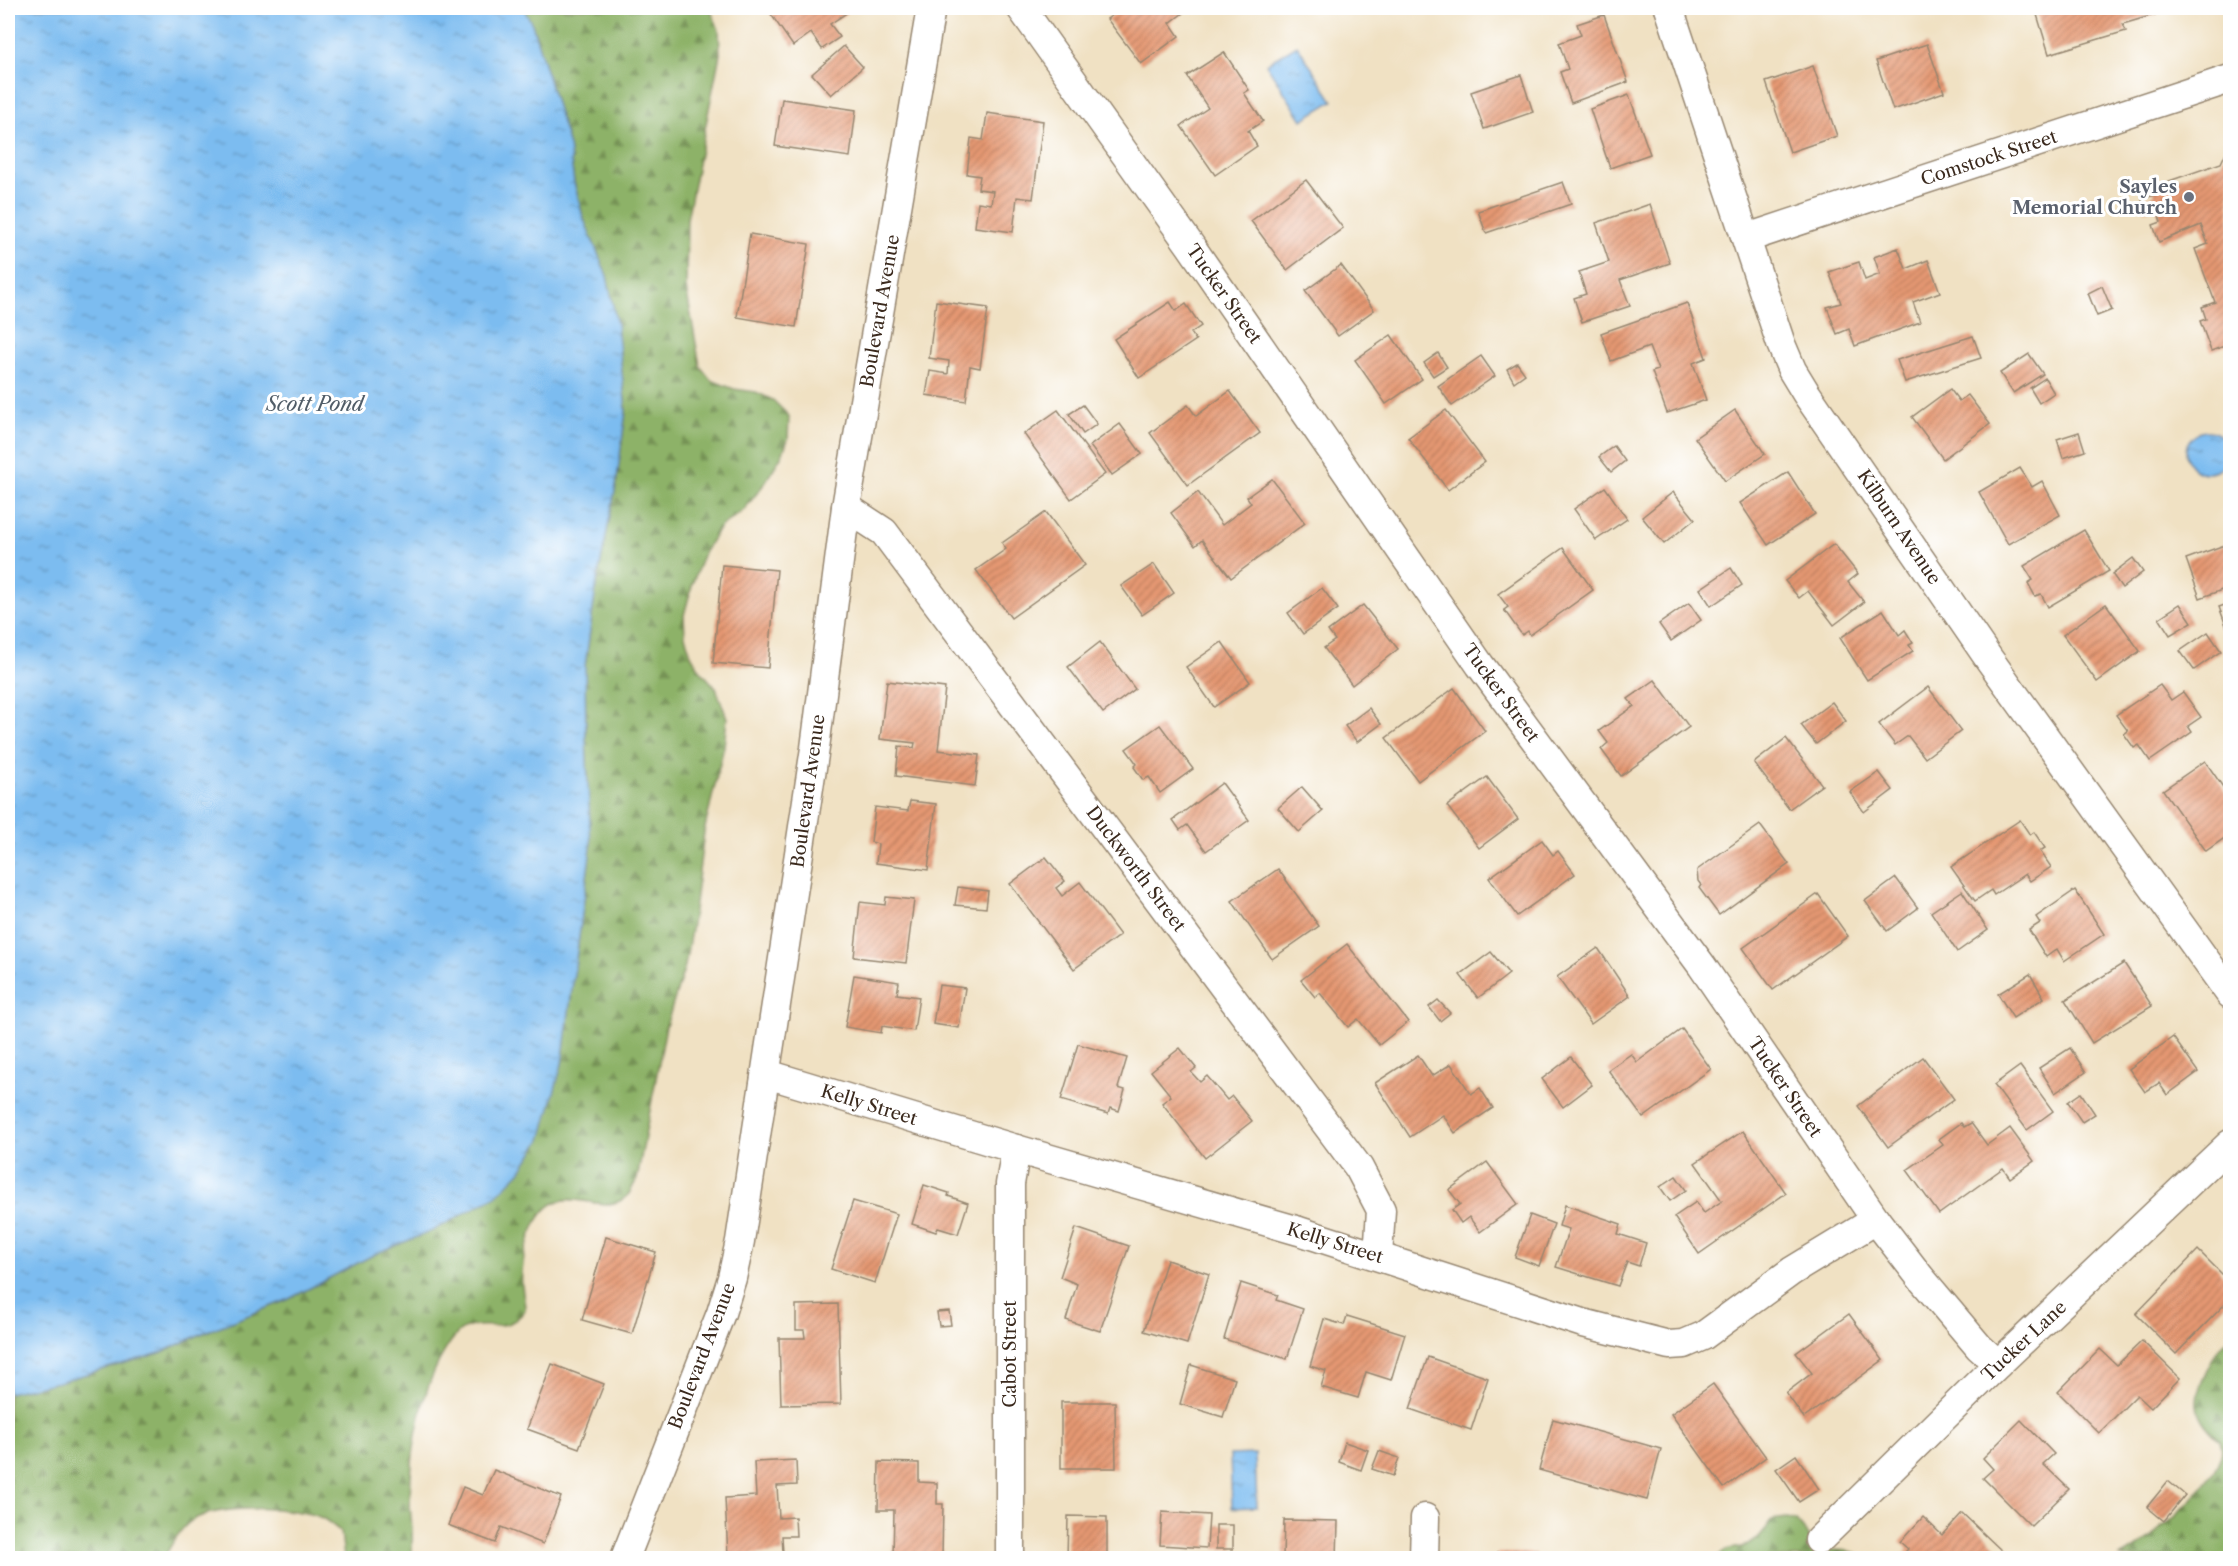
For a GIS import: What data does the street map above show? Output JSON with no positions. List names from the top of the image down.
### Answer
{
  "streets": {
    "street": [
      "Comstock Street",
      "Tucker Street",
      "Boulevard Avenue",
      "Kilburn Avenue",
      "Duckworth Street",
      "Kelly Street",
      "Tucker Lane",
      "Cabot Street"
    ]
  },
  "crossings": [
    ["Comstock Street", "Kilburn Avenue"],
    ["Tucker Street", "Kelly Street"],
    ["Tucker Street", "Tucker Lane"],
    ["Boulevard Avenue", "Duckworth Street"],
    ["Boulevard Avenue", "Kelly Street"],
    ["Duckworth Street", "Kelly Street"],
    ["Kelly Street", "Cabot Street"]
  ],
  "water": ["Scott Pond"],
  "places": ["Sayles Memorial Church"]
}
